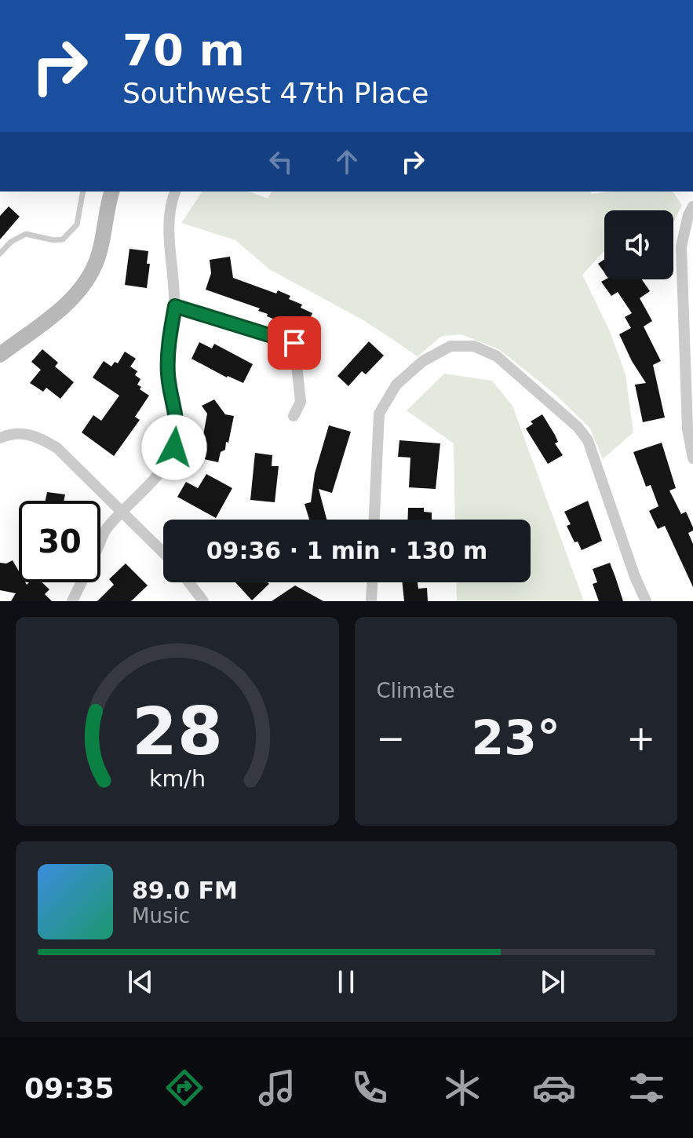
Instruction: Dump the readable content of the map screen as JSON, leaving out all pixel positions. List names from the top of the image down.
{
  "page": {
    "turn": ["70 m", "Southwest 47th Place"],
    "limit": "30",
    "trip": "09:36 · 1 min · 130 m",
    "tile": "Climate",
    "heat": ["−", "23°", "+"],
    "song": ["89.0 FM", "Music"],
    "tabs": "09:35",
    "gauge": ["28", "km/h"]
  }
}
